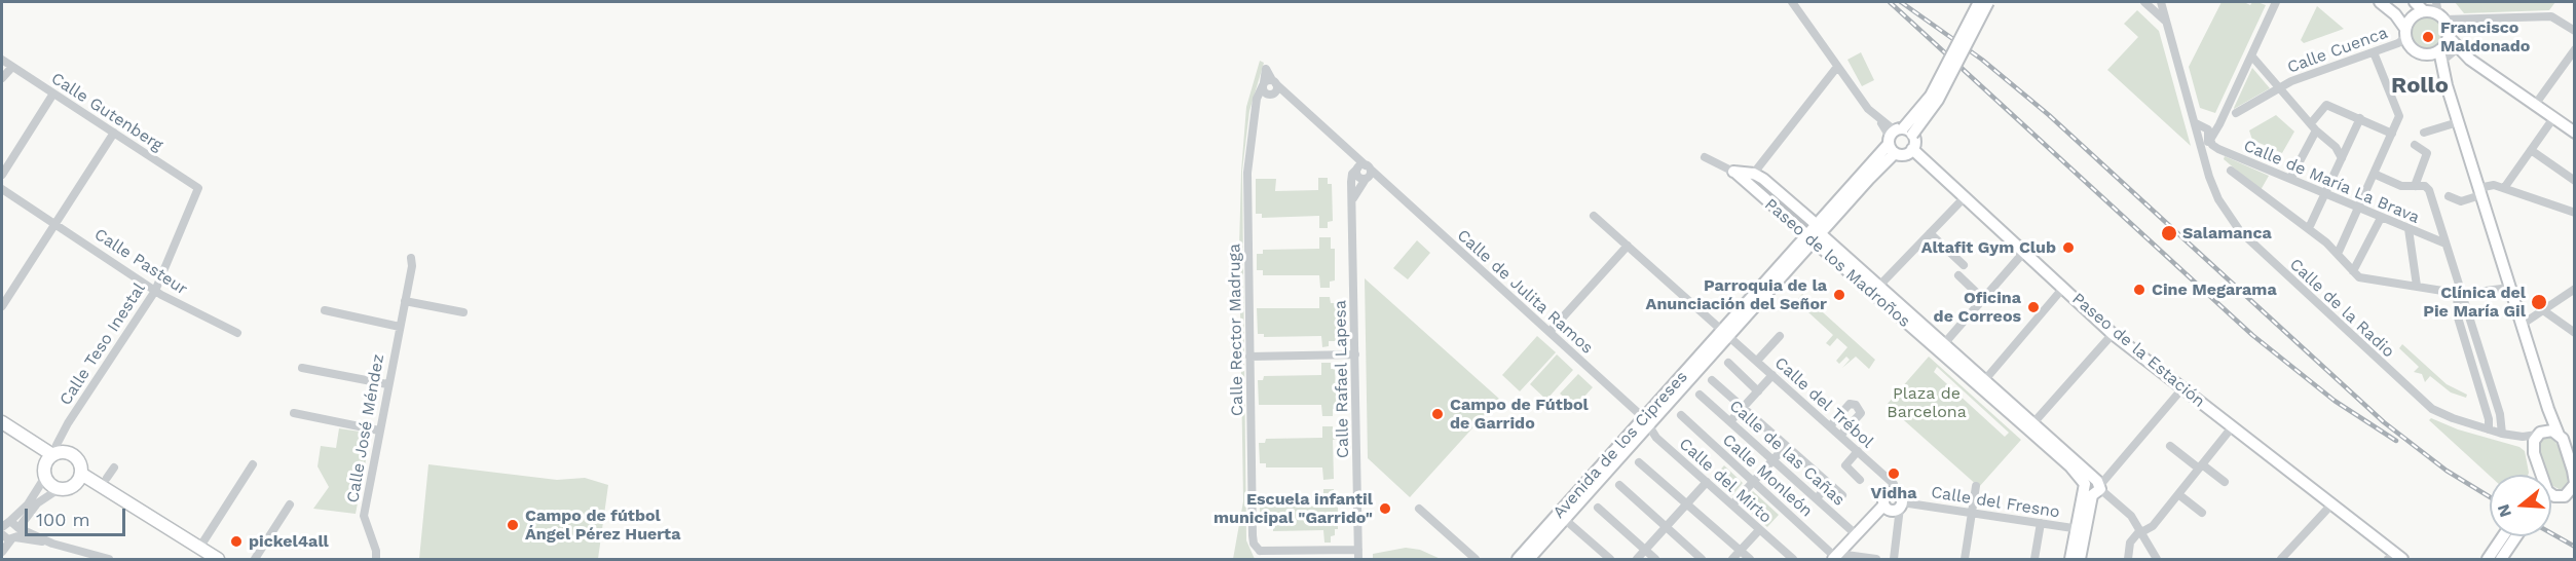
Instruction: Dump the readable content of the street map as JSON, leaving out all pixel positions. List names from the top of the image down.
{
  "streets": {
    "main road": ["Paseo de los Madroños", "Paseo de la Estación", "Avenida de los Cipreses"],
    "street": [
      "Calle Cuenca",
      "Calle Gutenberg",
      "Calle de María La Brava",
      "Calle Pasteur",
      "Calle de Julita Ramos",
      "Calle de la Radio",
      "Calle Rector Madruga",
      "Calle Teso Inestal",
      "Calle Rafael Lapesa",
      "Calle del Trébol",
      "Calle José Méndez",
      "Calle de las Cañas",
      "Calle Monleón",
      "Calle del Mirto",
      "Calle del Fresno"
    ]
  },
  "crossings": [
    ["Calle Gutenberg", "Calle Teso Inestal"],
    ["Calle Pasteur", "Calle Teso Inestal"],
    ["Paseo de los Madroños", "Avenida de los Cipreses"],
    ["Calle de Julita Ramos", "Calle Rector Madruga"],
    ["Calle de Julita Ramos", "Calle Rafael Lapesa"],
    ["Calle de Julita Ramos", "Avenida de los Cipreses"],
    ["Calle de Julita Ramos", "Calle del Mirto"],
    ["Calle del Trébol", "Avenida de los Cipreses"],
    ["Calle del Trébol", "Calle del Fresno"],
    ["Avenida de los Cipreses", "Calle del Mirto"]
  ],
  "districts": ["Rollo"],
  "parks": ["Plaza de Barcelona"],
  "places": [
    "Francisco Maldonado",
    "Salamanca",
    "Altafit Gym Club",
    "Cine Megarama",
    "Parroquia de la Anunciación del Señor",
    "Clínica del Pie María Gil",
    "Oficina de Correos",
    "Campo de Fútbol de Garrido",
    "Vidha",
    "Escuela infantil municipal \"Garrido\"",
    "Campo de fútbol Ángel Pérez Huerta",
    "pickel4all"
  ],
  "scale_bar": "100 m",
  "north": "left"
}
